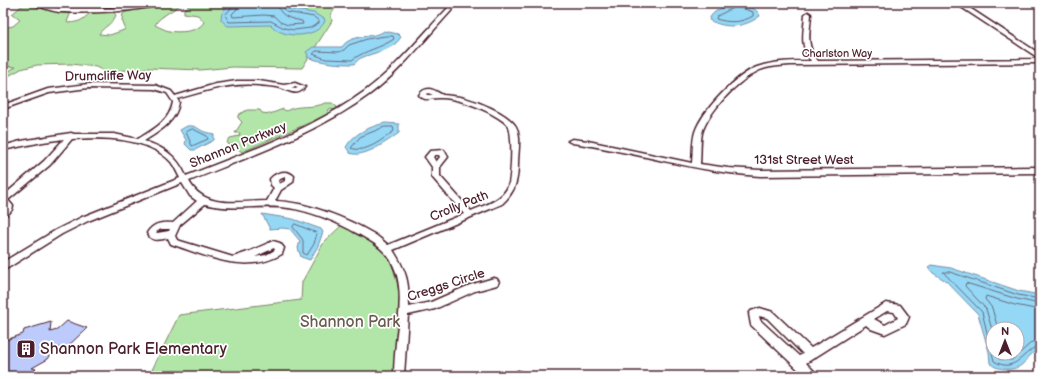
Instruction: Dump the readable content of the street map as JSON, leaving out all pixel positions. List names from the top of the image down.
{
  "streets": {
    "street": [
      "Charlston Way",
      "Drumcliffe Way",
      "Shannon Parkway",
      "131st Street West",
      "Crolly Path",
      "Creggs Circle"
    ]
  },
  "crossings": [
    ["Charlston Way", "131st Street West"]
  ],
  "parks": ["Shannon Park"],
  "places": {
    "building": ["Shannon Park Elementary"]
  },
  "north": "top"
}
